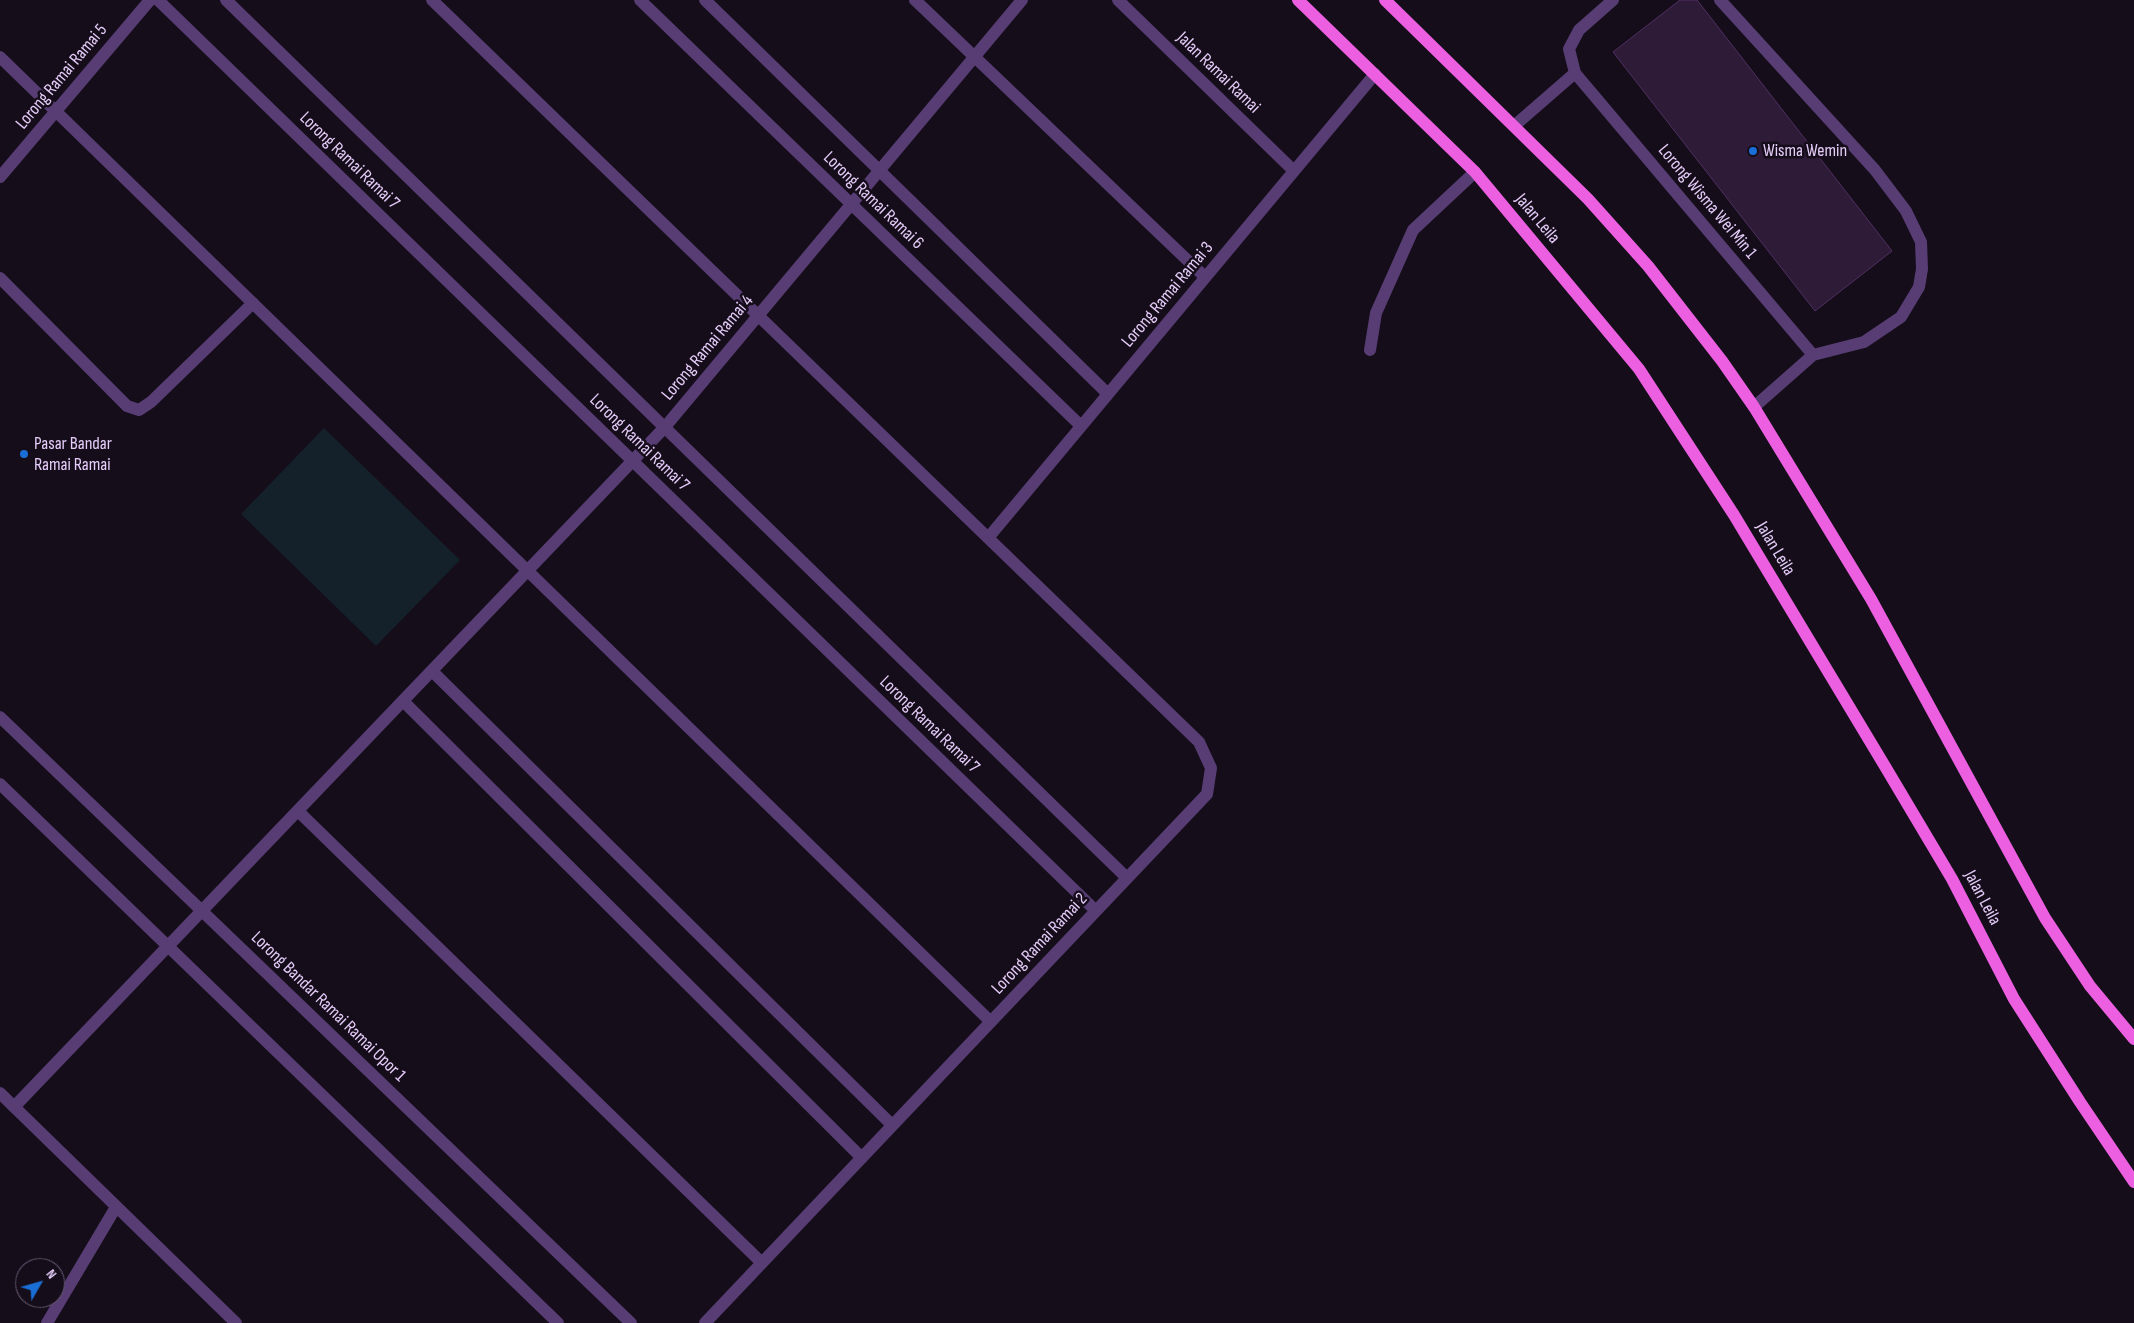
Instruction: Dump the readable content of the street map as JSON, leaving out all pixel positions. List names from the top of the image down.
{
  "streets": {
    "main road": ["Jalan Leila"],
    "street": [
      "Jalan Ramai Ramai",
      "Lorong Ramai Ramai 5",
      "Lorong Ramai Ramai 7",
      "Lorong Ramai Ramai 6",
      "Lorong Wisma Wei Min 1",
      "Lorong Ramai Ramai 3",
      "Lorong Ramai Ramai 4",
      "Lorong Ramai Ramai 2",
      "Lorong Bandar Ramai Ramai Opor 1"
    ]
  },
  "crossings": [
    ["Jalan Ramai Ramai", "Lorong Ramai Ramai 3"],
    ["Lorong Ramai Ramai 7", "Lorong Ramai Ramai 4"],
    ["Lorong Ramai Ramai 7", "Lorong Ramai Ramai 2"],
    ["Lorong Ramai Ramai 6", "Lorong Ramai Ramai 3"],
    ["Lorong Ramai Ramai 6", "Lorong Ramai Ramai 4"],
    ["Jalan Leila", "Lorong Ramai Ramai 3"],
    ["Lorong Ramai Ramai 3", "Lorong Ramai Ramai 2"],
    ["Lorong Ramai Ramai 4", "Lorong Bandar Ramai Ramai Opor 1"]
  ],
  "places": ["Wisma Wemin", "Pasar Bandar Ramai Ramai"],
  "north": "top right"
}
